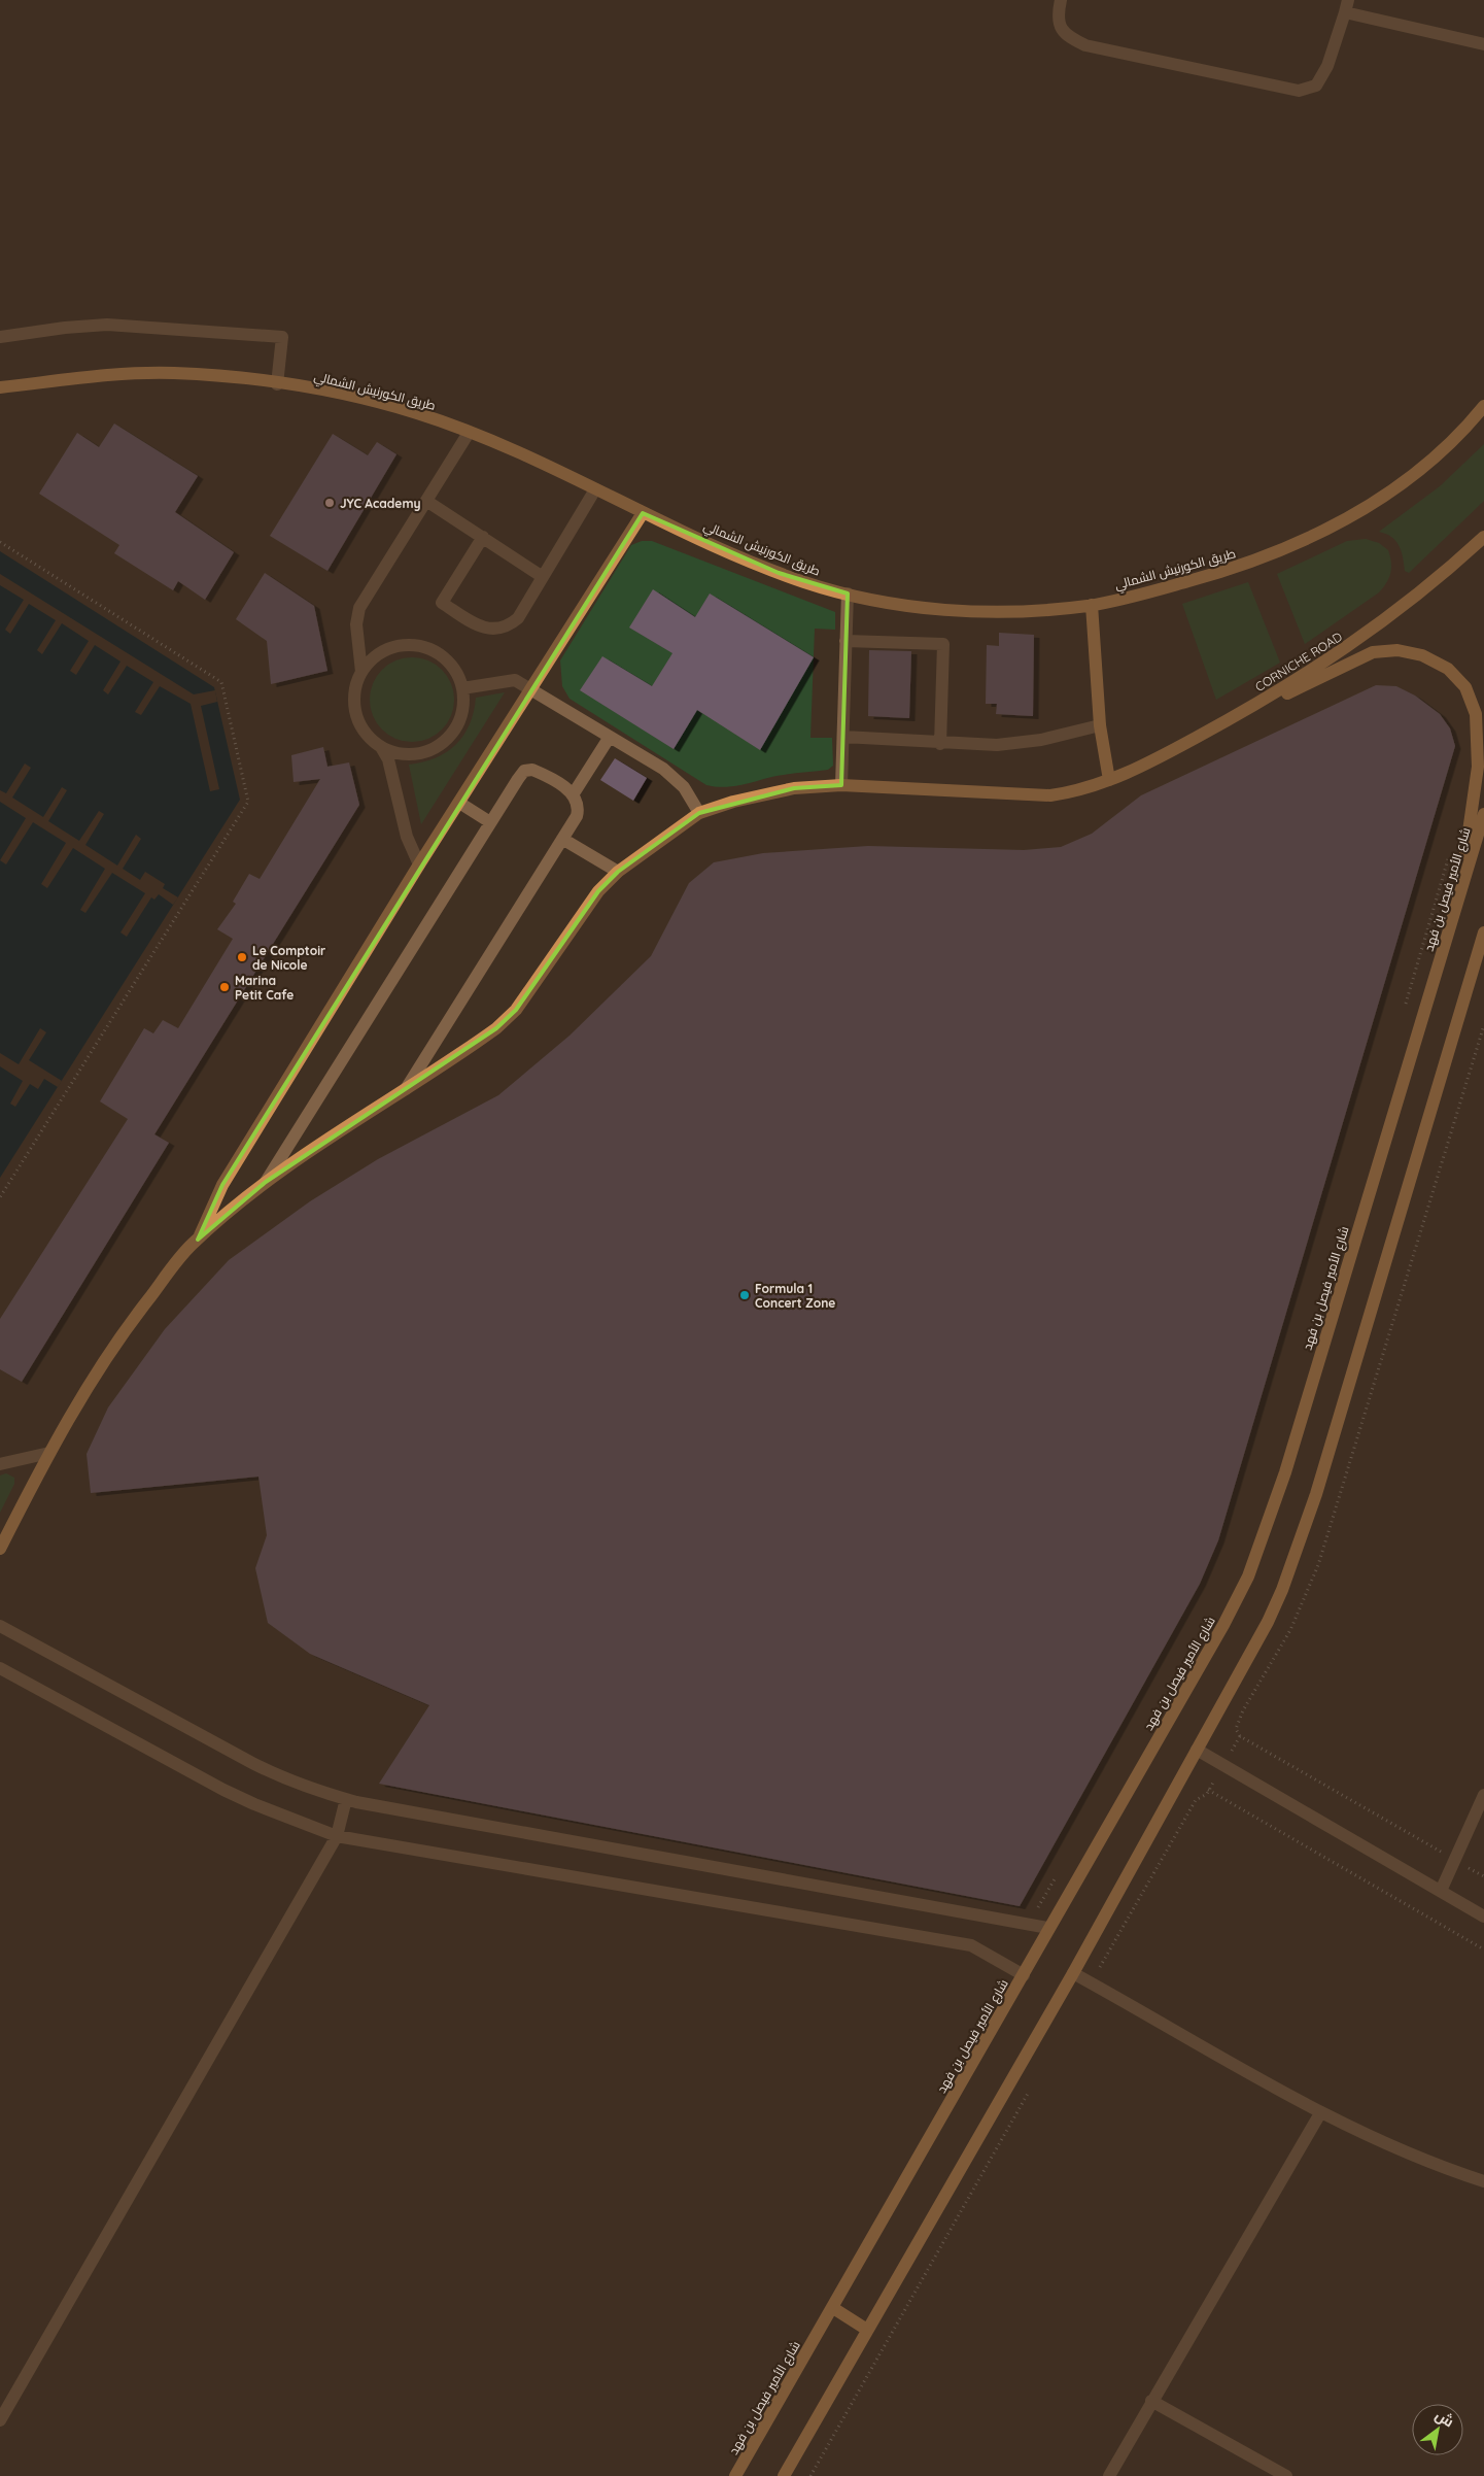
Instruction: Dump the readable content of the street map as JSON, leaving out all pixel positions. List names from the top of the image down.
{
  "streets": {
    "main road": ["طريق الكورنيش الشمالي", "CORNICHE ROAD", "شارع الأمير فيصل بن فهد"]
  },
  "places": [
    "JYC Academy",
    "Le Comptoir de Nicole",
    "Marina Petit Cafe",
    "Formula 1 Concert Zone"
  ],
  "north": "top right"
}
